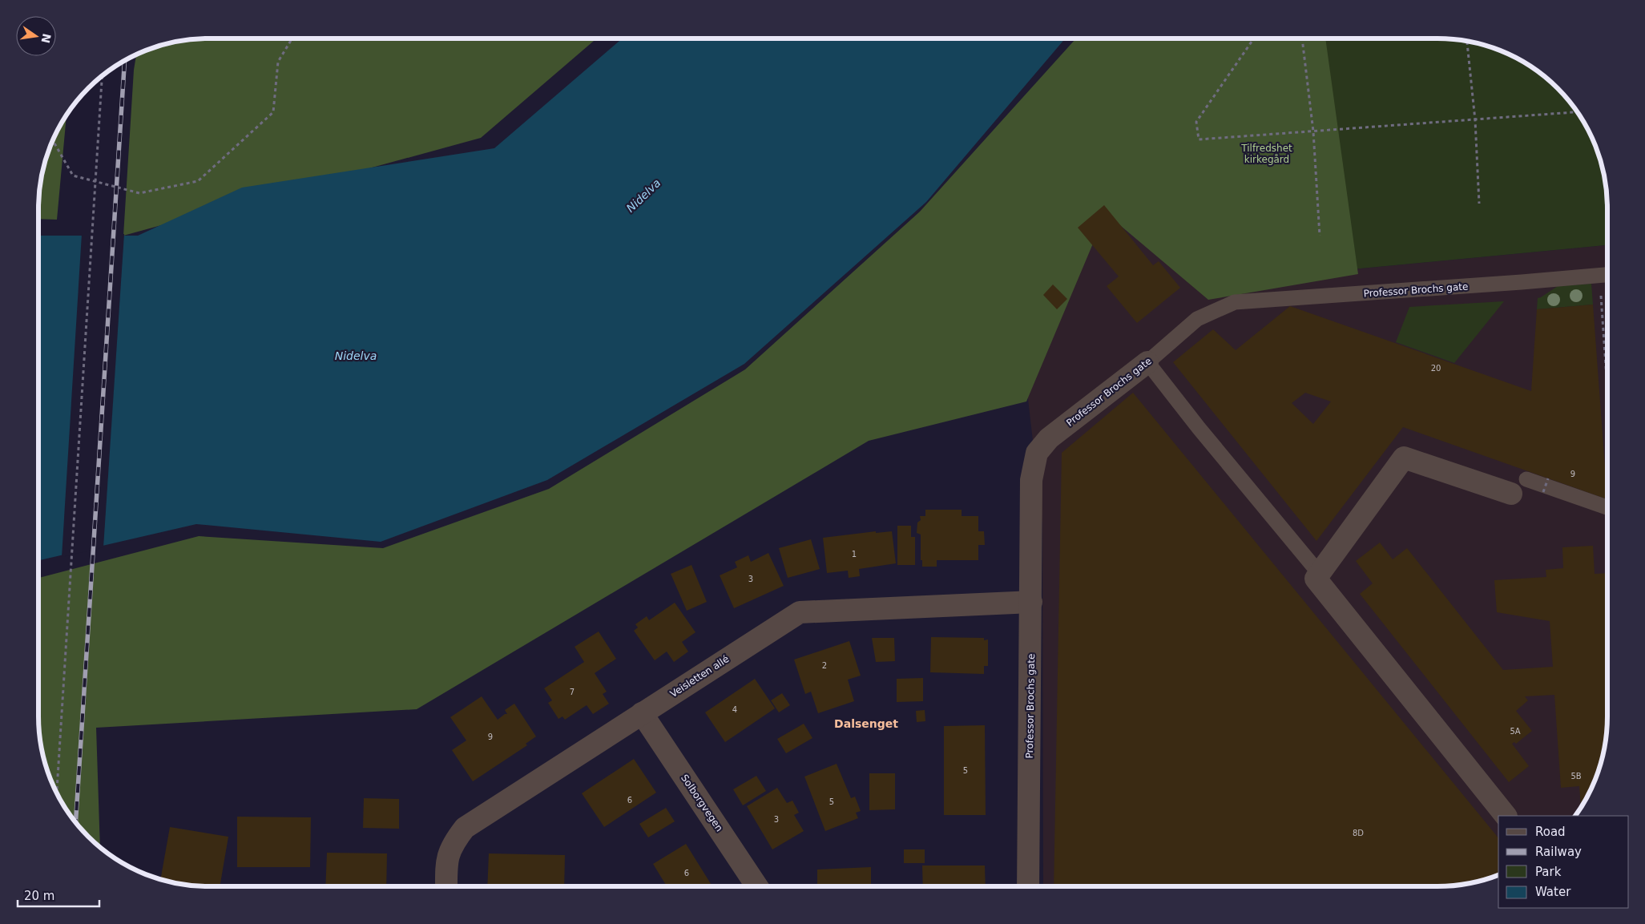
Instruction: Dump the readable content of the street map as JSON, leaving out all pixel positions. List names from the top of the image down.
{
  "streets": {
    "street": ["Professor Brochs gate", "Veisletten allé", "Solborgvegen"]
  },
  "crossings": [
    ["Professor Brochs gate", "Veisletten allé"],
    ["Veisletten allé", "Solborgvegen"]
  ],
  "districts": ["Dalsenget"],
  "water": ["Nidelva"],
  "parks": ["Tilfredshet kirkegård"],
  "house_numbers": [
    "20",
    "9",
    "1",
    "3",
    "2",
    "7",
    "4",
    "5A",
    "9",
    "5",
    "5B",
    "6",
    "5",
    "3",
    "8D",
    "6"
  ],
  "legend": [
    "Road",
    "Railway",
    "Park",
    "Water"
  ],
  "scale_bar": "20 m",
  "north": "right"
}
